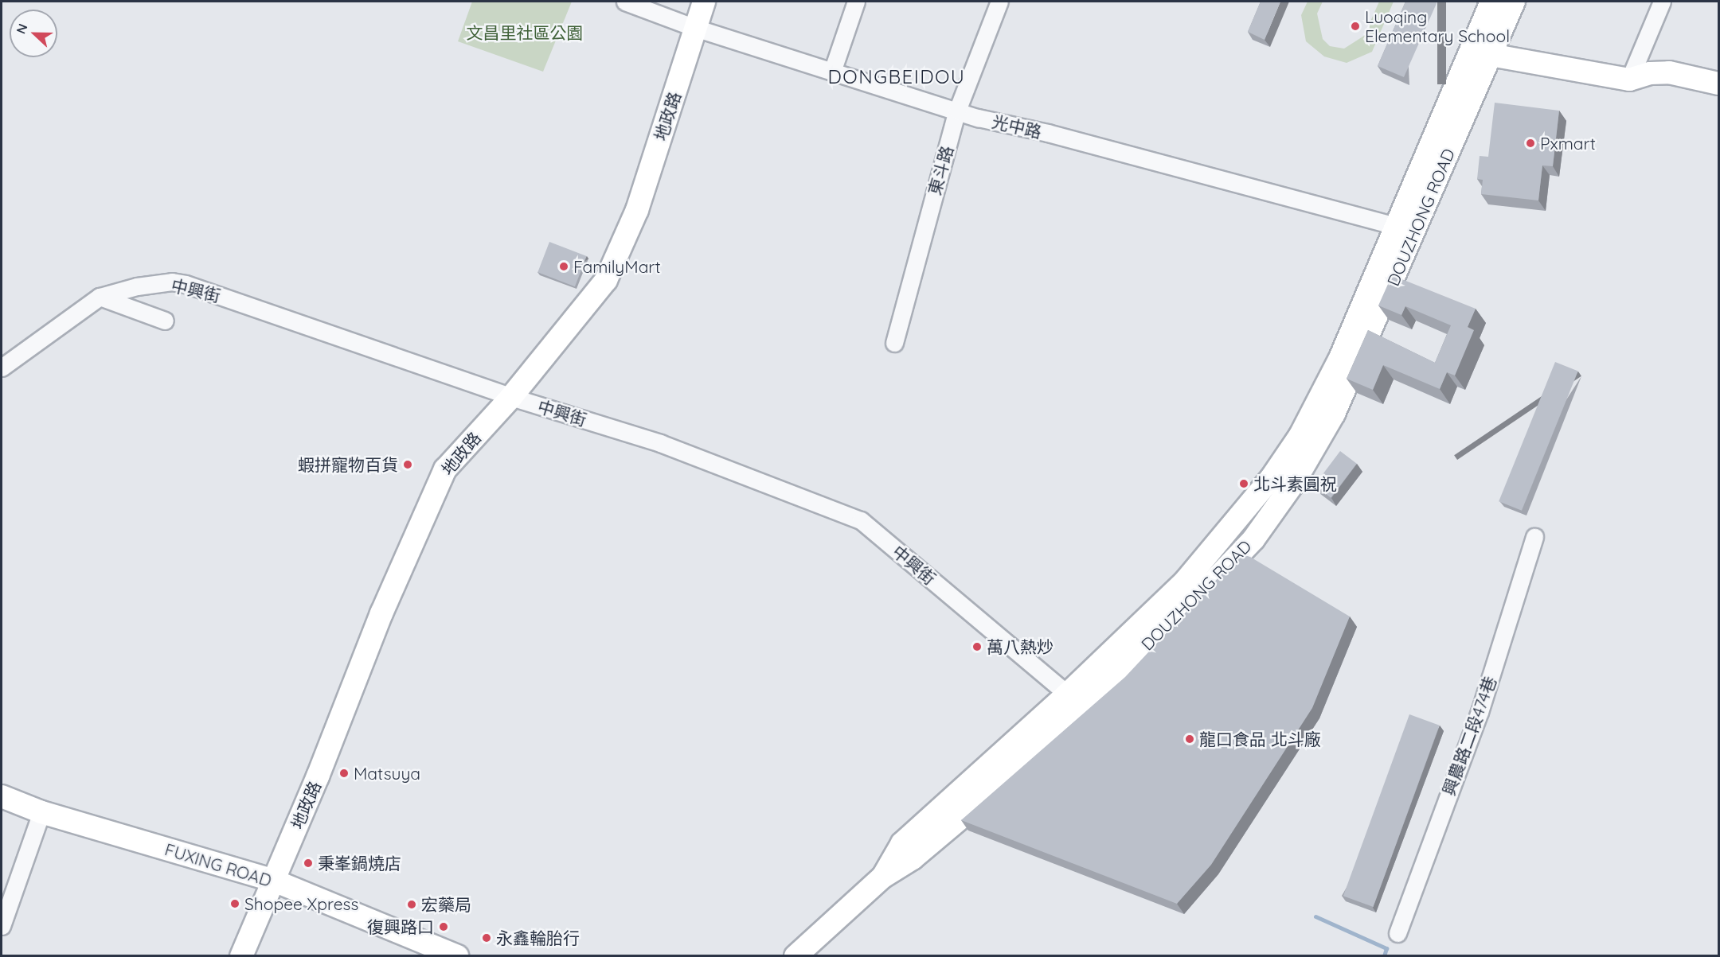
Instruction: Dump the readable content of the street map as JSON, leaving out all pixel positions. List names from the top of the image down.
{
  "streets": {
    "street": [
      "地政路",
      "光中路",
      "東斗路",
      "DOUZHONG ROAD",
      "中興街",
      "興農路二段474巷",
      "FUXING ROAD"
    ]
  },
  "crossings": [
    ["地政路", "光中路"],
    ["地政路", "中興街"],
    ["地政路", "FUXING ROAD"],
    ["光中路", "東斗路"],
    ["光中路", "DOUZHONG ROAD"],
    ["DOUZHONG ROAD", "中興街"]
  ],
  "districts": ["DONGBEIDOU"],
  "parks": ["文昌里社區公園"],
  "places": [
    "Luoqing Elementary School",
    "Pxmart",
    "FamilyMart",
    "蝦拼寵物百貨",
    "北斗素圓祝",
    "萬八熱炒",
    "龍口食品 北斗廠",
    "Matsuya",
    "秉峯鍋燒店",
    "Shopee Xpress",
    "宏藥局",
    "復興路口",
    "永鑫輪胎行"
  ],
  "north": "left"
}
